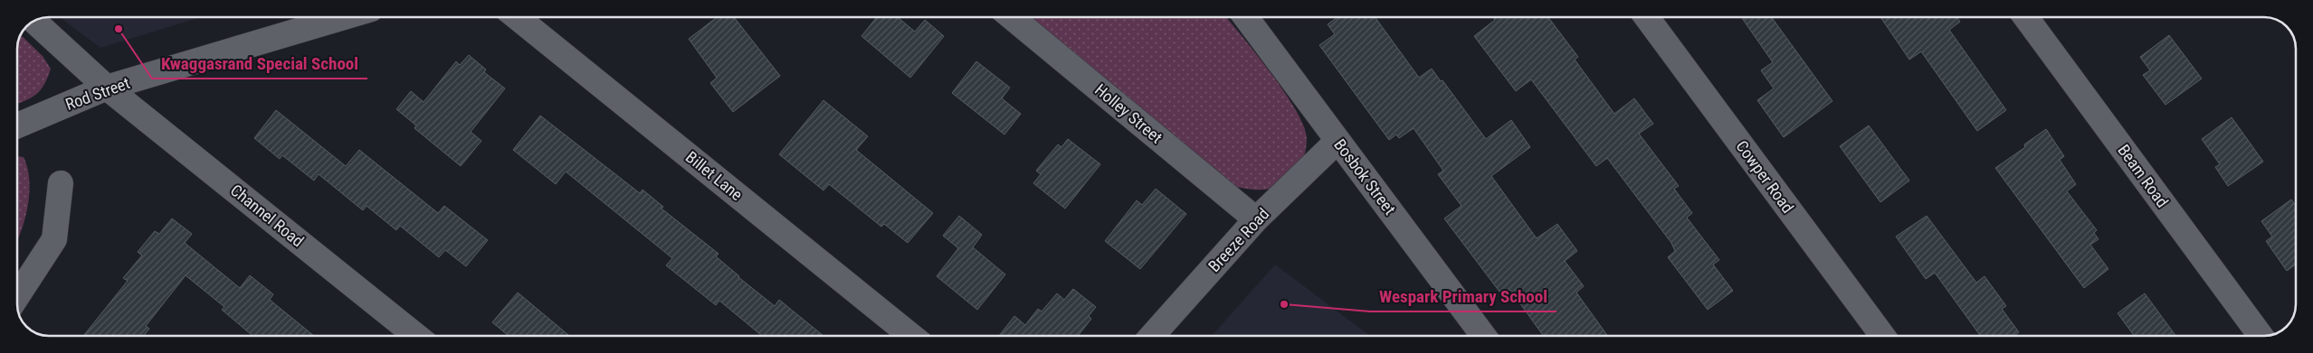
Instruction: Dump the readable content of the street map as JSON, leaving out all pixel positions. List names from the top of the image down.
{
  "streets": {
    "street": [
      "Rod Street",
      "Holley Street",
      "Billet Lane",
      "Beam Road",
      "Bosbok Street",
      "Cowper Road",
      "Channel Road",
      "Breeze Road"
    ]
  },
  "crossings": [
    ["Rod Street", "Channel Road"],
    ["Holley Street", "Breeze Road"],
    ["Bosbok Street", "Breeze Road"]
  ],
  "places": ["Kwaggasrand Special School", "Wespark Primary School"]
}
